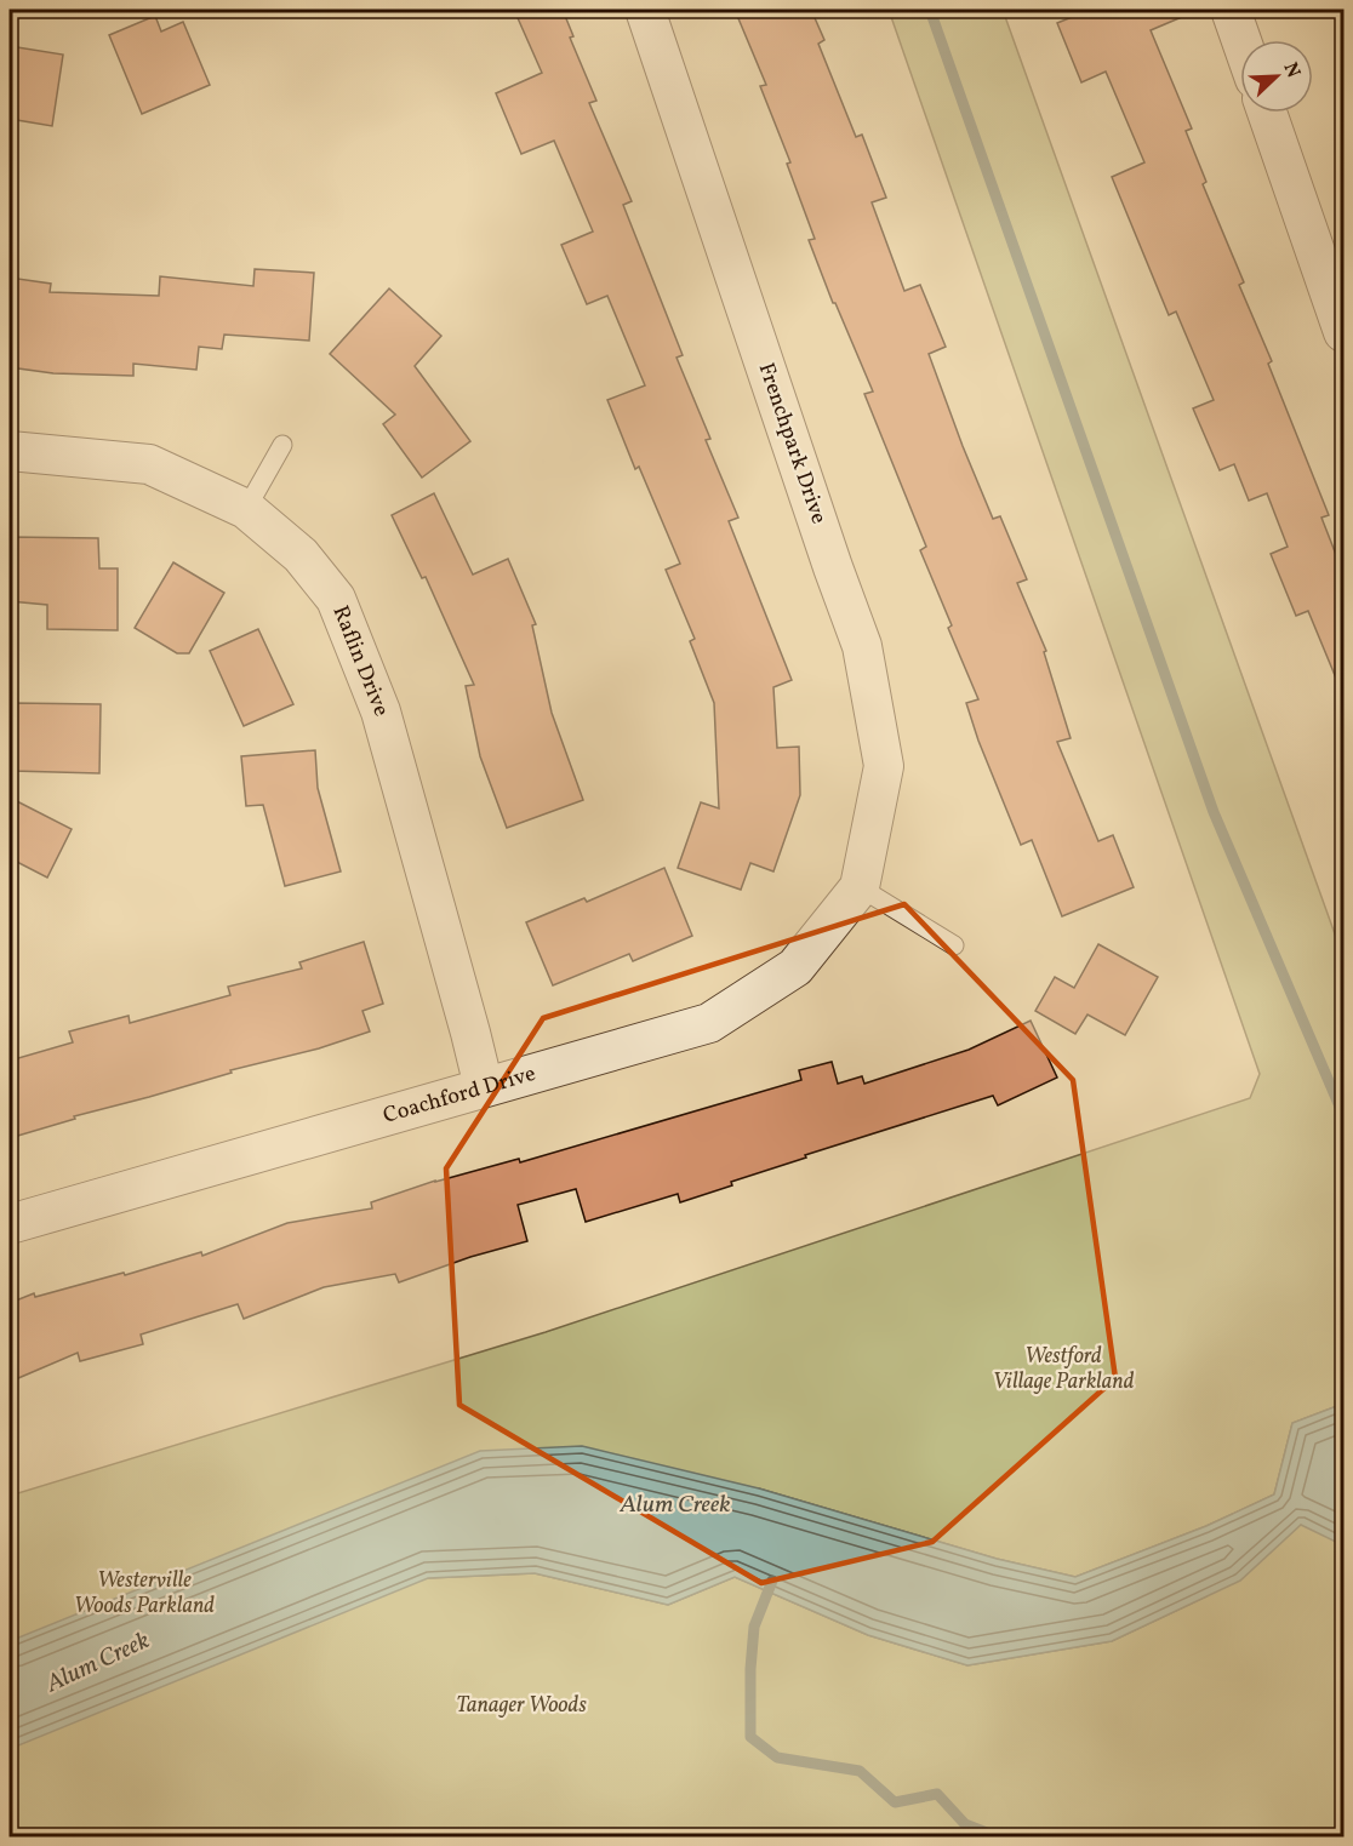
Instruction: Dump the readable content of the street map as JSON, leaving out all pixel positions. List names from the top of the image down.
{
  "streets": {
    "street": ["Frenchpark Drive", "Raflin Drive", "Coachford Drive"]
  },
  "crossings": [
    ["Frenchpark Drive", "Coachford Drive"],
    ["Raflin Drive", "Coachford Drive"]
  ],
  "water": ["Alum Creek"],
  "parks": ["Westford Village Parkland", "Westerville Woods Parkland", "Tanager Woods"],
  "north": "top right"
}
